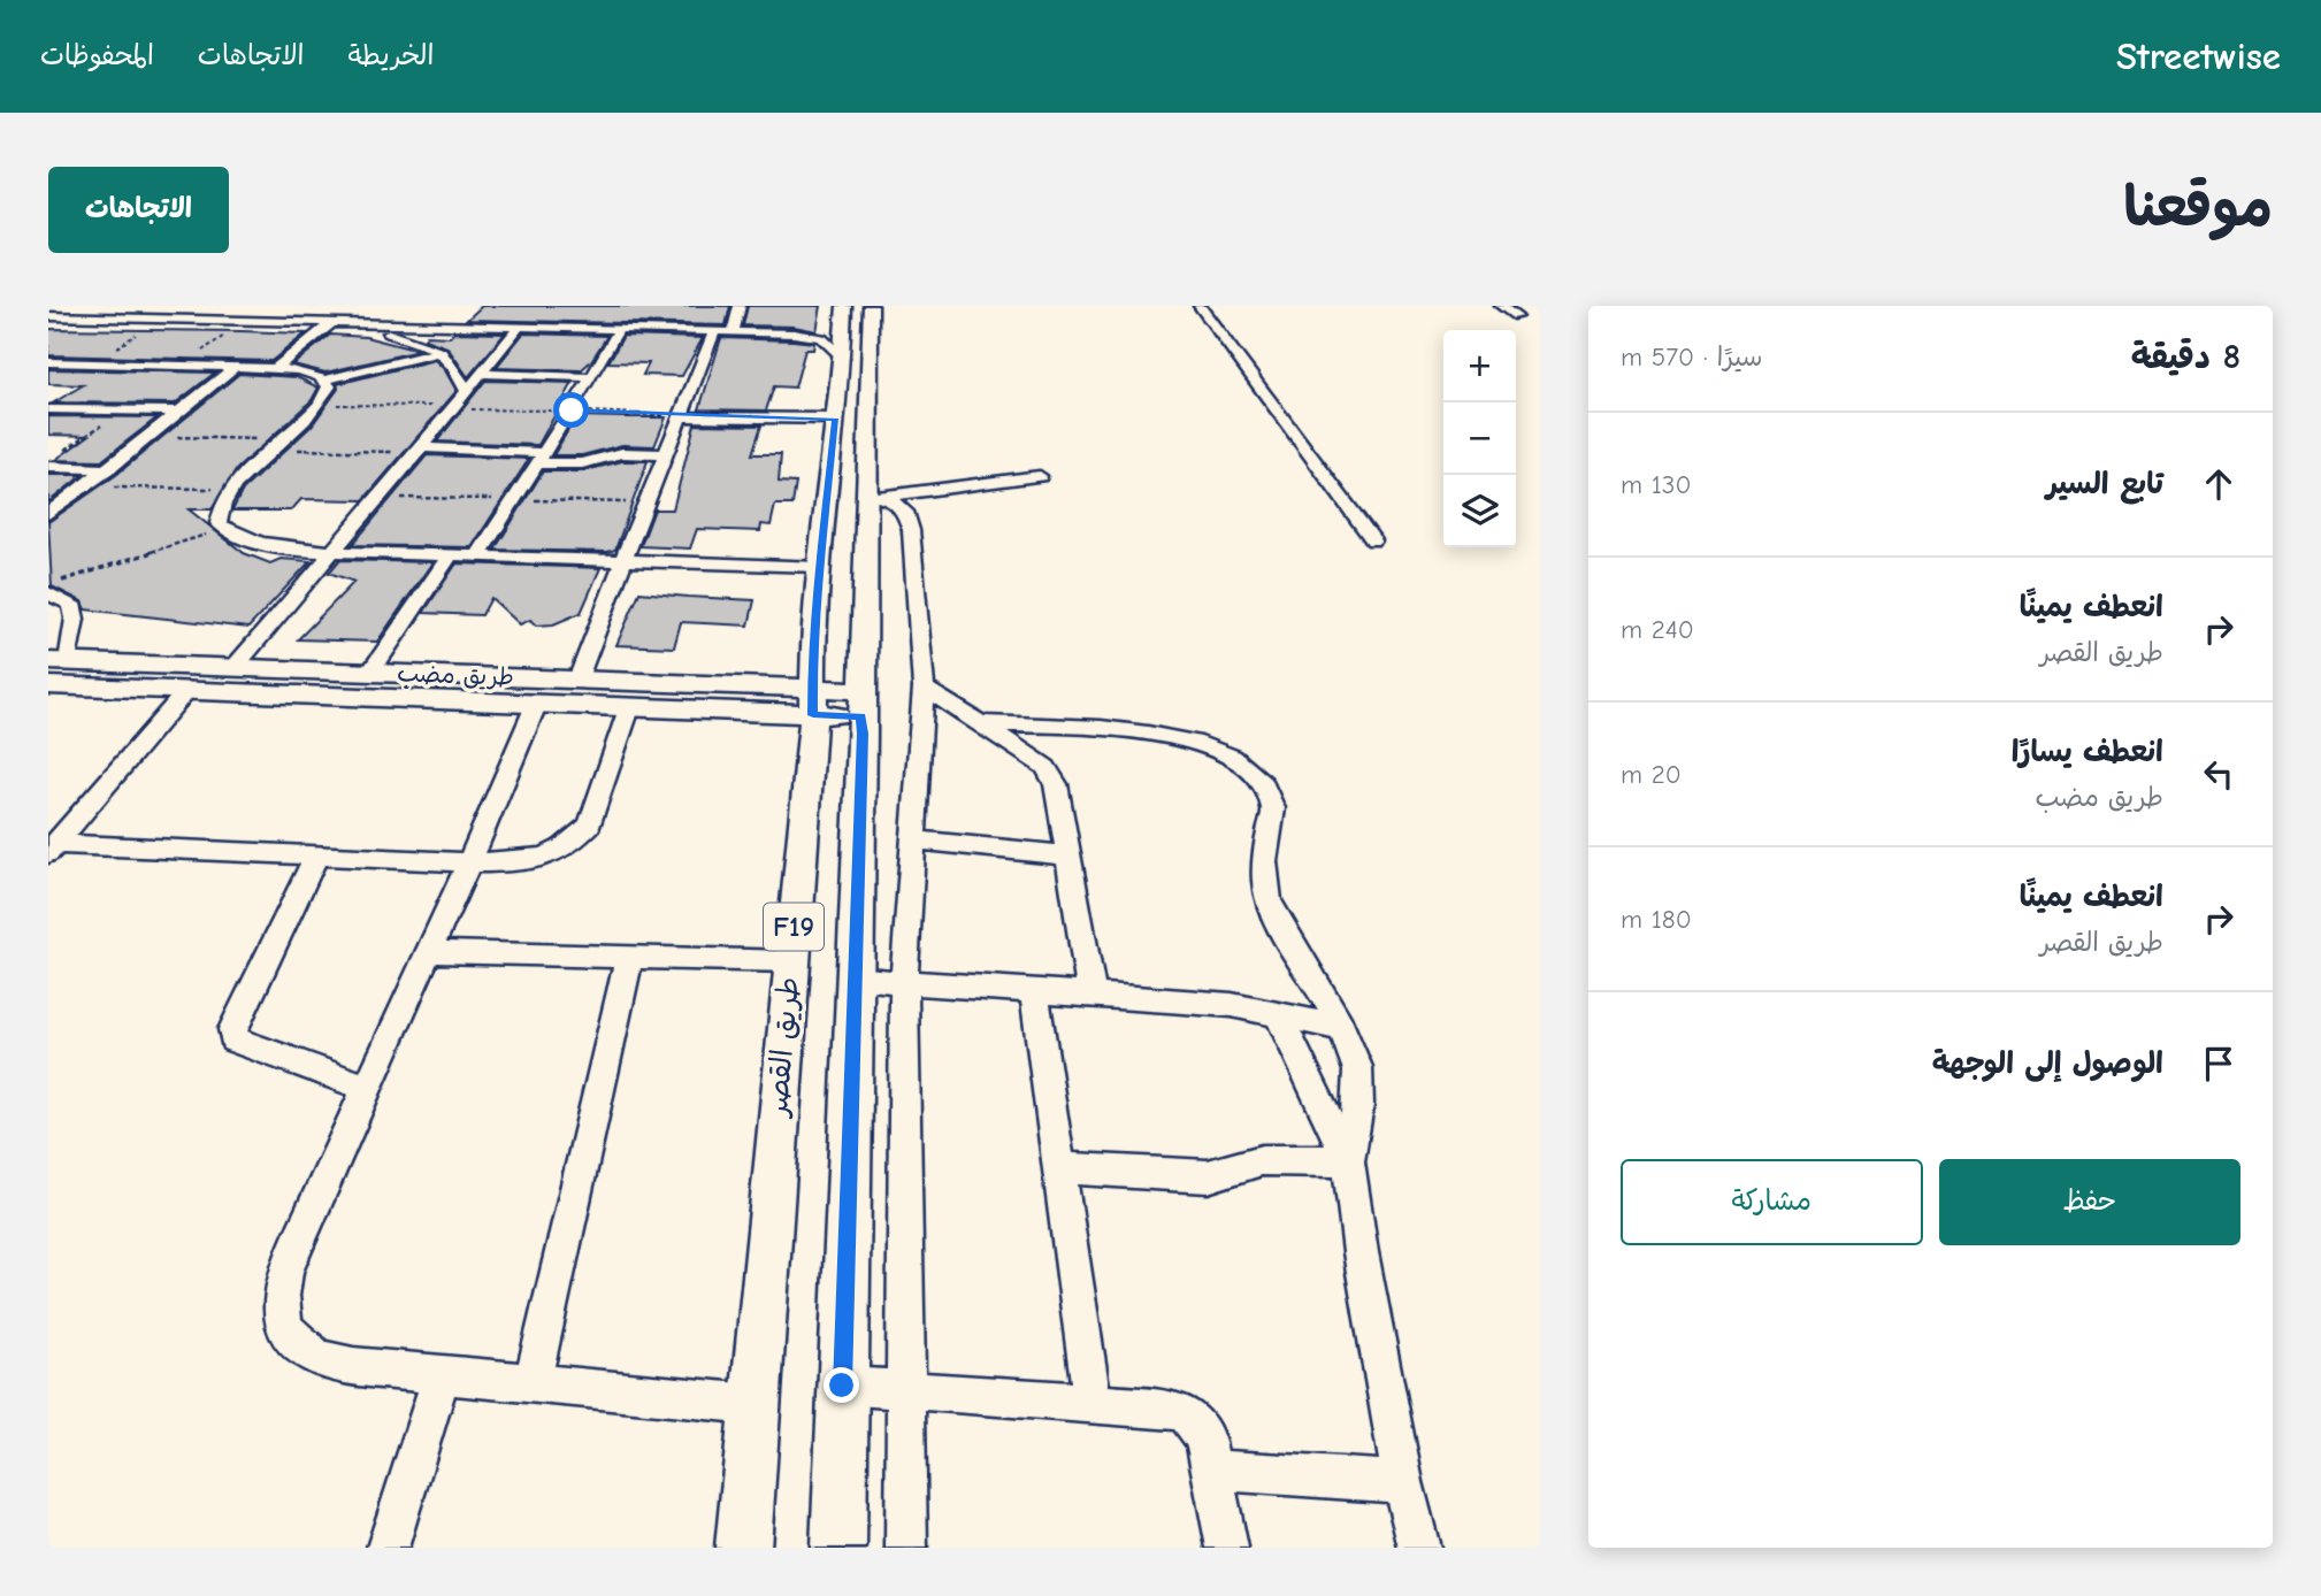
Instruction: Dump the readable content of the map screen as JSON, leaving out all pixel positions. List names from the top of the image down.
{
  "streets": {
    "main road": ["طريق مضب", "F19", "طريق القصر"]
  },
  "crossings": [
    ["طريق مضب", "F19"],
    ["طريق مضب", "طريق القصر"],
    ["F19", "طريق القصر"]
  ],
  "page": {
    "header": "Streetwise",
    "nav": ["الخريطة", "الاتجاهات", "المحفوظات"],
    "title": "موقعنا",
    "buttons": [
      "الاتجاهات",
      ["حفظ", "مشاركة"]
    ],
    "heading": ["8 دقيقة", "سيرًا · 570 m"],
    "map_buttons": ["+", "−"],
    "list": [
      ["تابع السير", "130 m"],
      ["انعطف يمينًا", "طريق القصر", "240 m"],
      ["انعطف يسارًا", "طريق مضب", "20 m"],
      ["انعطف يمينًا", "طريق القصر", "180 m"],
      "الوصول إلى الوجهة"
    ]
  }
}
